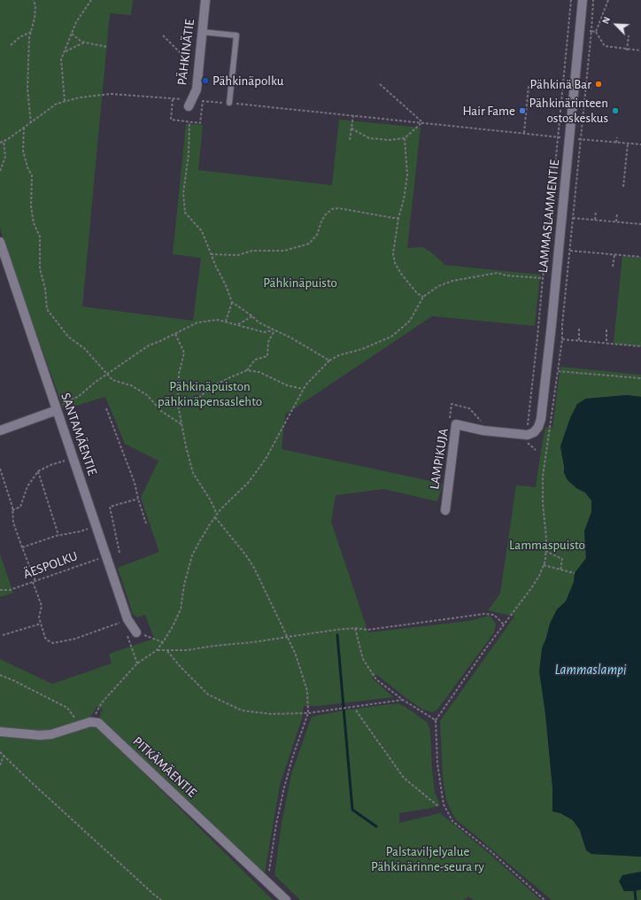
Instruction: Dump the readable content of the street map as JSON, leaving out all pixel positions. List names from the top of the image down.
{
  "streets": {
    "street": [
      "PÄHKINÄTIE",
      "LAMMASLAMMENTIE",
      "SANTAMÄENTIE",
      "LAMPIKUJA",
      "PITKÄMÄENTIE"
    ],
    "path": ["ÄESPOLKU"]
  },
  "crossings": [
    ["LAMMASLAMMENTIE", "LAMPIKUJA"],
    ["SANTAMÄENTIE", "ÄESPOLKU"]
  ],
  "water": ["Lammaslampi"],
  "parks": [
    "Pähkinäpuisto",
    "Pähkinäpuiston pähkinäpensaslehto",
    "Lammaspuisto",
    "Palstaviljelyalue Pähkinärinne-seura ry"
  ],
  "places": [
    "Pähkinäpolku",
    "Pähkinä Bar",
    "Hair Fame",
    "Pähkinärinteen ostoskeskus"
  ],
  "north": "top left"
}
